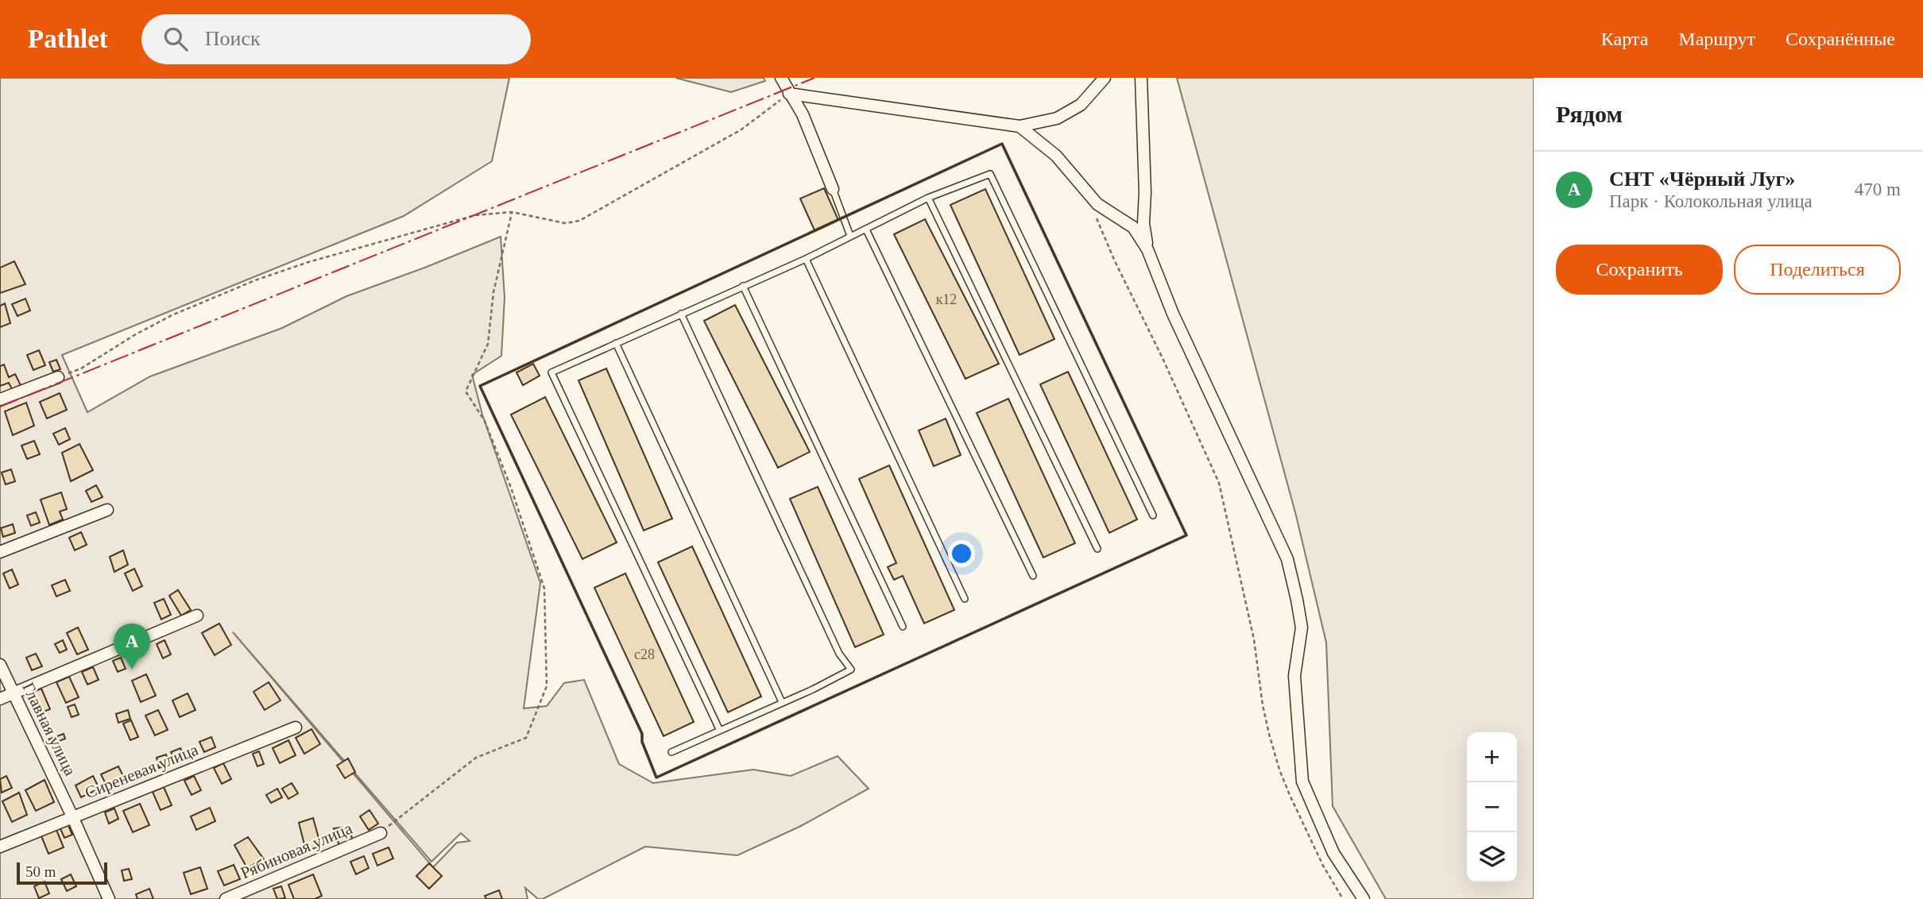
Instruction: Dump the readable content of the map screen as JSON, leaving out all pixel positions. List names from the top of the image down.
{
  "streets": {
    "street": ["Главная улица", "Сиреневая улица", "Рябиновая улица"]
  },
  "crossings": [
    ["Главная улица", "Сиреневая улица"]
  ],
  "house_numbers": ["к12", "с28"],
  "scale_bar": "50 m",
  "page": {
    "header": "Pathlet",
    "search": "Поиск",
    "nav": ["Карта", "Маршрут", "Сохранённые"],
    "heading": "Рядом",
    "list": [
      {
        "mark": "A",
        "name": "СНТ «Чёрный Луг»",
        "note": "Парк · Колокольная улица",
        "value": "470 m"
      }
    ],
    "buttons": ["Сохранить", "Поделиться"],
    "pins": "A",
    "map_buttons": ["+", "−"],
    "scale": "50 m"
  }
}
